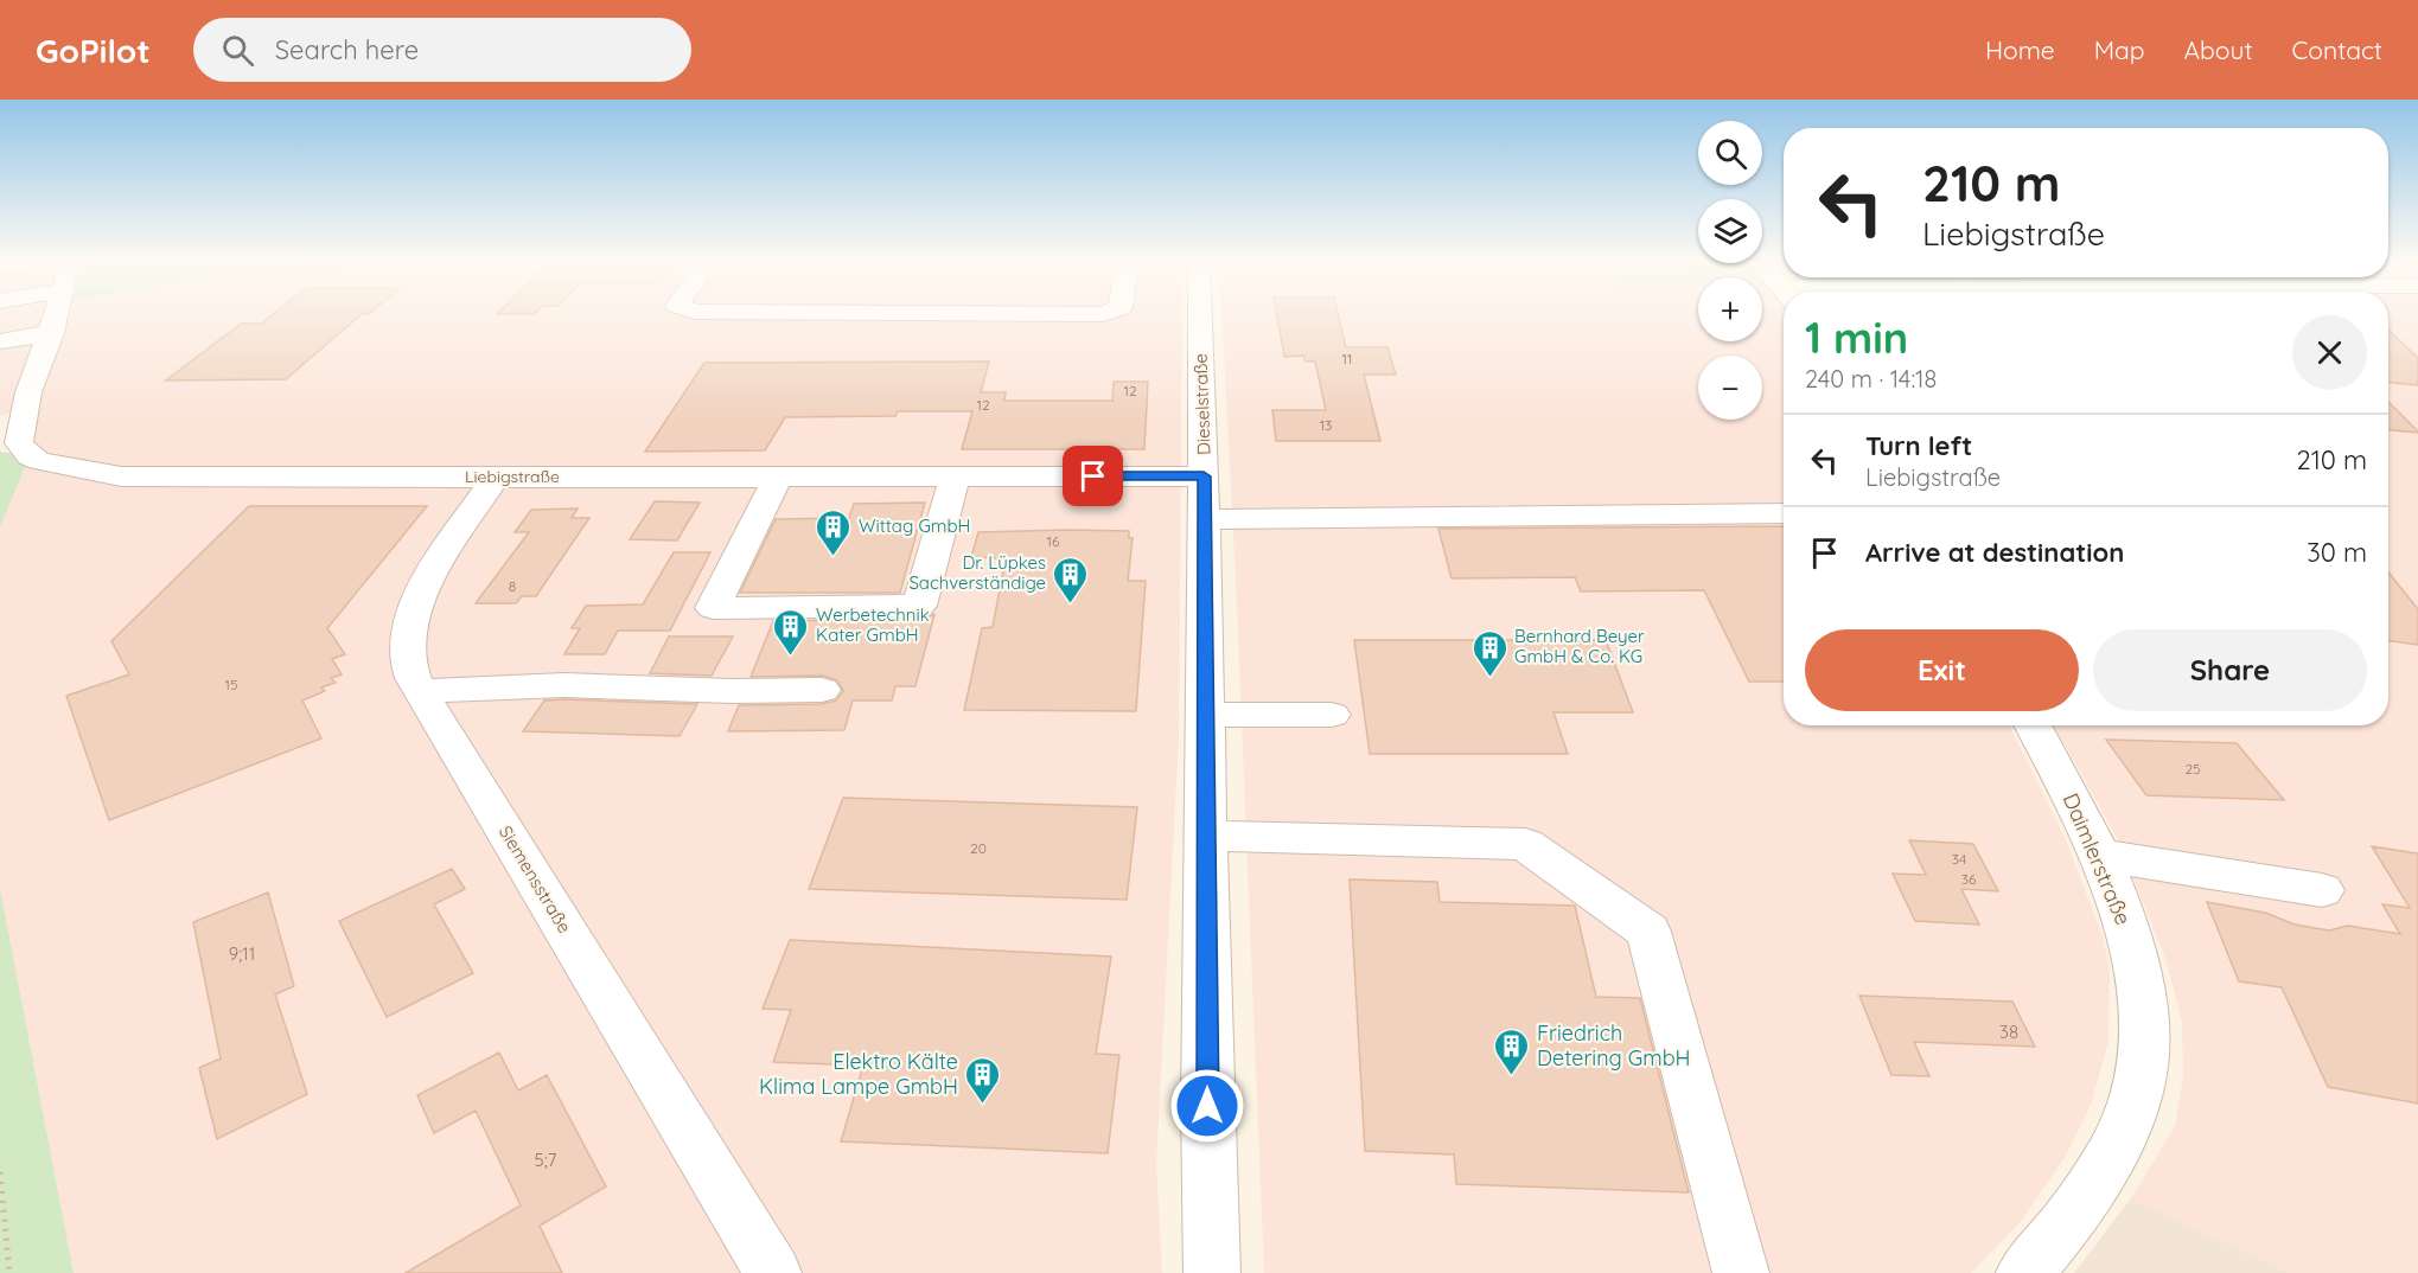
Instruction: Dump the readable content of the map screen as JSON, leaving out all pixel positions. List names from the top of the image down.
{
  "streets": {
    "street": [
      "Dieselstraße",
      "Liebigstraße",
      "Daimlerstraße",
      "Siemensstraße"
    ]
  },
  "crossings": [
    ["Dieselstraße", "Liebigstraße"],
    ["Liebigstraße", "Siemensstraße"]
  ],
  "places": {
    "building": [
      "Wittag GmbH",
      "Dr. Lüpkes Sachverständige",
      "Werbetechnik Kater GmbH",
      "Bernhard Beyer GmbH & Co. KG",
      "Friedrich Detering GmbH",
      "Elektro Kälte Klima Lampe GmbH"
    ]
  },
  "house_numbers": [
    "11",
    "12",
    "12",
    "13",
    "16",
    "8",
    "15",
    "25",
    "20",
    "34",
    "36",
    "9;11",
    "38",
    "5;7"
  ],
  "page": {
    "header": "GoPilot",
    "search": "Search here",
    "nav": [
      "Home",
      "Map",
      "About",
      "Contact"
    ],
    "map_buttons": ["+", "−"],
    "turn": ["210 m", "Liebigstraße"],
    "heading": ["1 min", "240 m · 14:18"],
    "list": [
      {
        "name": "Turn left",
        "note": "Liebigstraße",
        "value": "210 m"
      },
      {
        "name": "Arrive at destination",
        "value": "30 m"
      }
    ],
    "buttons": ["Exit", "Share"]
  }
}
